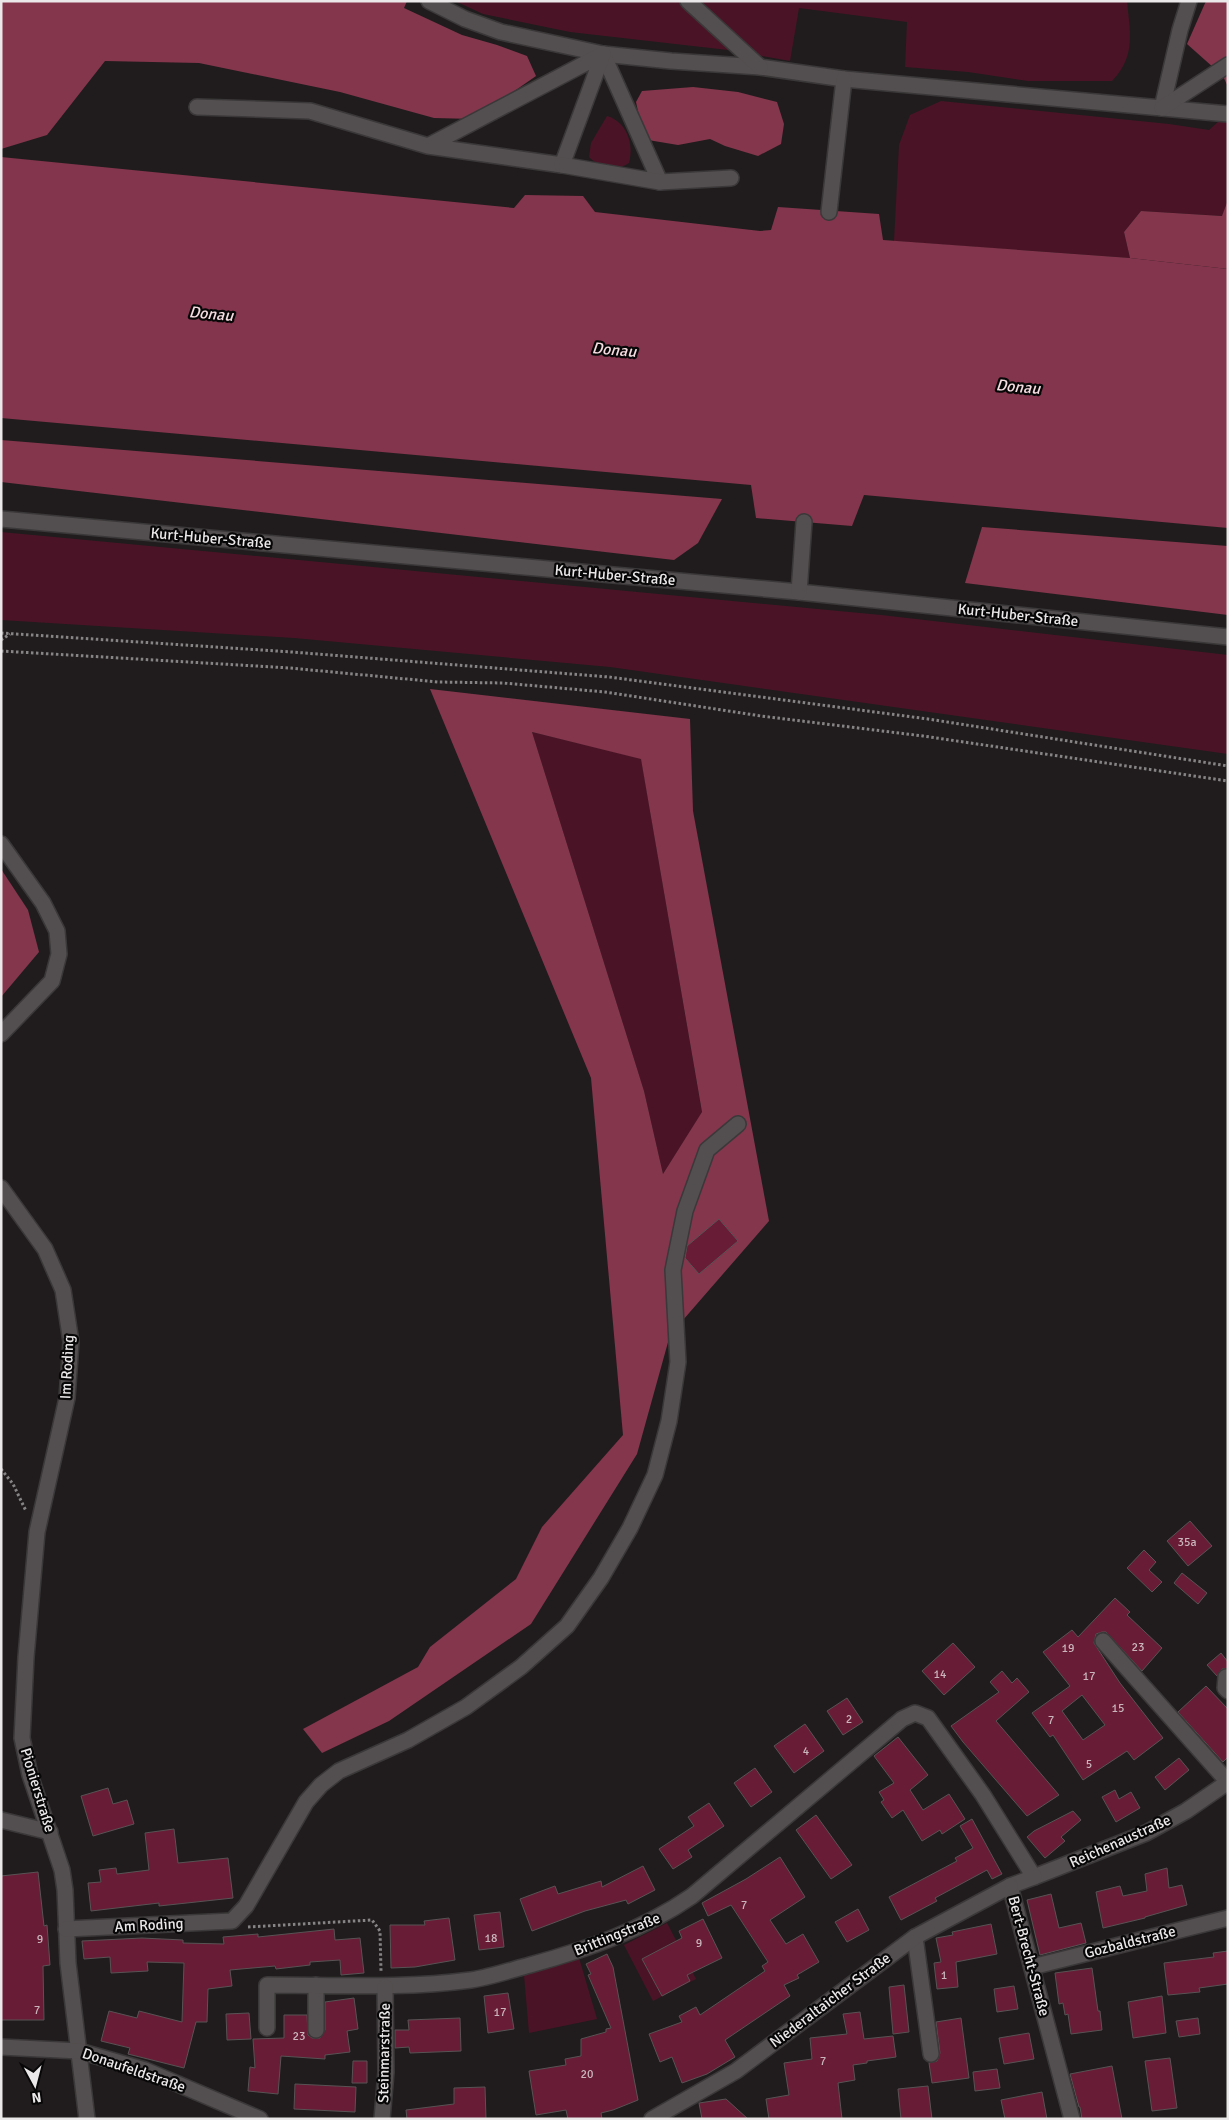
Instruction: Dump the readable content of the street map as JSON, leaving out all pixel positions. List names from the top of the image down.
{
  "streets": {
    "street": [
      "Kurt-Huber-Straße",
      "Im Roding",
      "Pionierstraße",
      "Reichenaustraße",
      "Am Roding",
      "Brittingstraße",
      "Gozbaldstraße",
      "Bert-Brecht-Straße",
      "Niederaltaicher Straße",
      "Steinmarstraße",
      "Donaufeldstraße"
    ]
  },
  "crossings": [
    ["Im Roding", "Pionierstraße"],
    ["Pionierstraße", "Am Roding"],
    ["Pionierstraße", "Donaufeldstraße"],
    ["Reichenaustraße", "Bert-Brecht-Straße"],
    ["Brittingstraße", "Bert-Brecht-Straße"],
    ["Brittingstraße", "Steinmarstraße"],
    ["Gozbaldstraße", "Bert-Brecht-Straße"],
    ["Bert-Brecht-Straße", "Niederaltaicher Straße"]
  ],
  "water": ["Donau"],
  "house_numbers": [
    "35a",
    "23",
    "19",
    "14",
    "17",
    "15",
    "2",
    "7",
    "4",
    "5",
    "7",
    "18",
    "9",
    "9",
    "1",
    "7",
    "17",
    "23",
    "7",
    "20"
  ],
  "north": "bottom"
}
